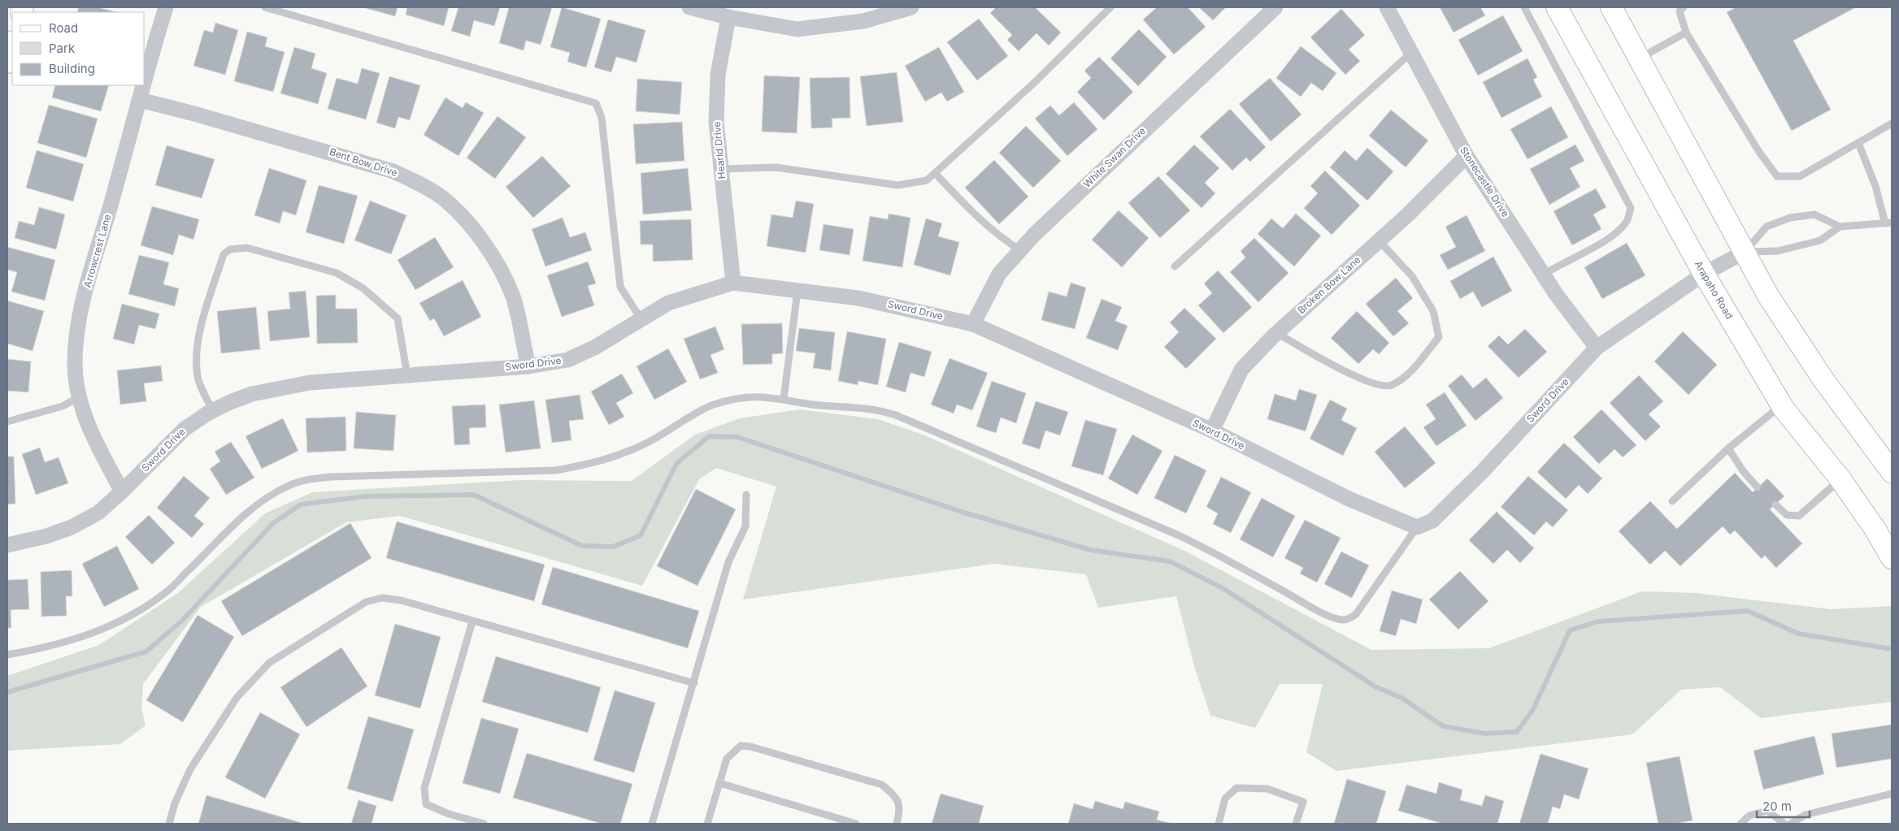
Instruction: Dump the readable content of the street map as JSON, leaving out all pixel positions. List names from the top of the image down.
{
  "streets": {
    "main road": ["Arapaho Road"],
    "street": [
      "Hearld Drive",
      "White Swan Drive",
      "Bent Bow Drive",
      "Stonecastle Drive",
      "Arrowcrest Lane",
      "Broken Bow Lane",
      "Sword Drive"
    ]
  },
  "crossings": [
    ["Hearld Drive", "Sword Drive"],
    ["White Swan Drive", "Sword Drive"],
    ["Bent Bow Drive", "Arrowcrest Lane"],
    ["Bent Bow Drive", "Sword Drive"],
    ["Stonecastle Drive", "Broken Bow Lane"],
    ["Stonecastle Drive", "Sword Drive"],
    ["Arrowcrest Lane", "Sword Drive"],
    ["Broken Bow Lane", "Sword Drive"],
    ["Arapaho Road", "Sword Drive"]
  ],
  "legend": ["Road", "Park", "Building"],
  "scale_bar": "20 m"
}
